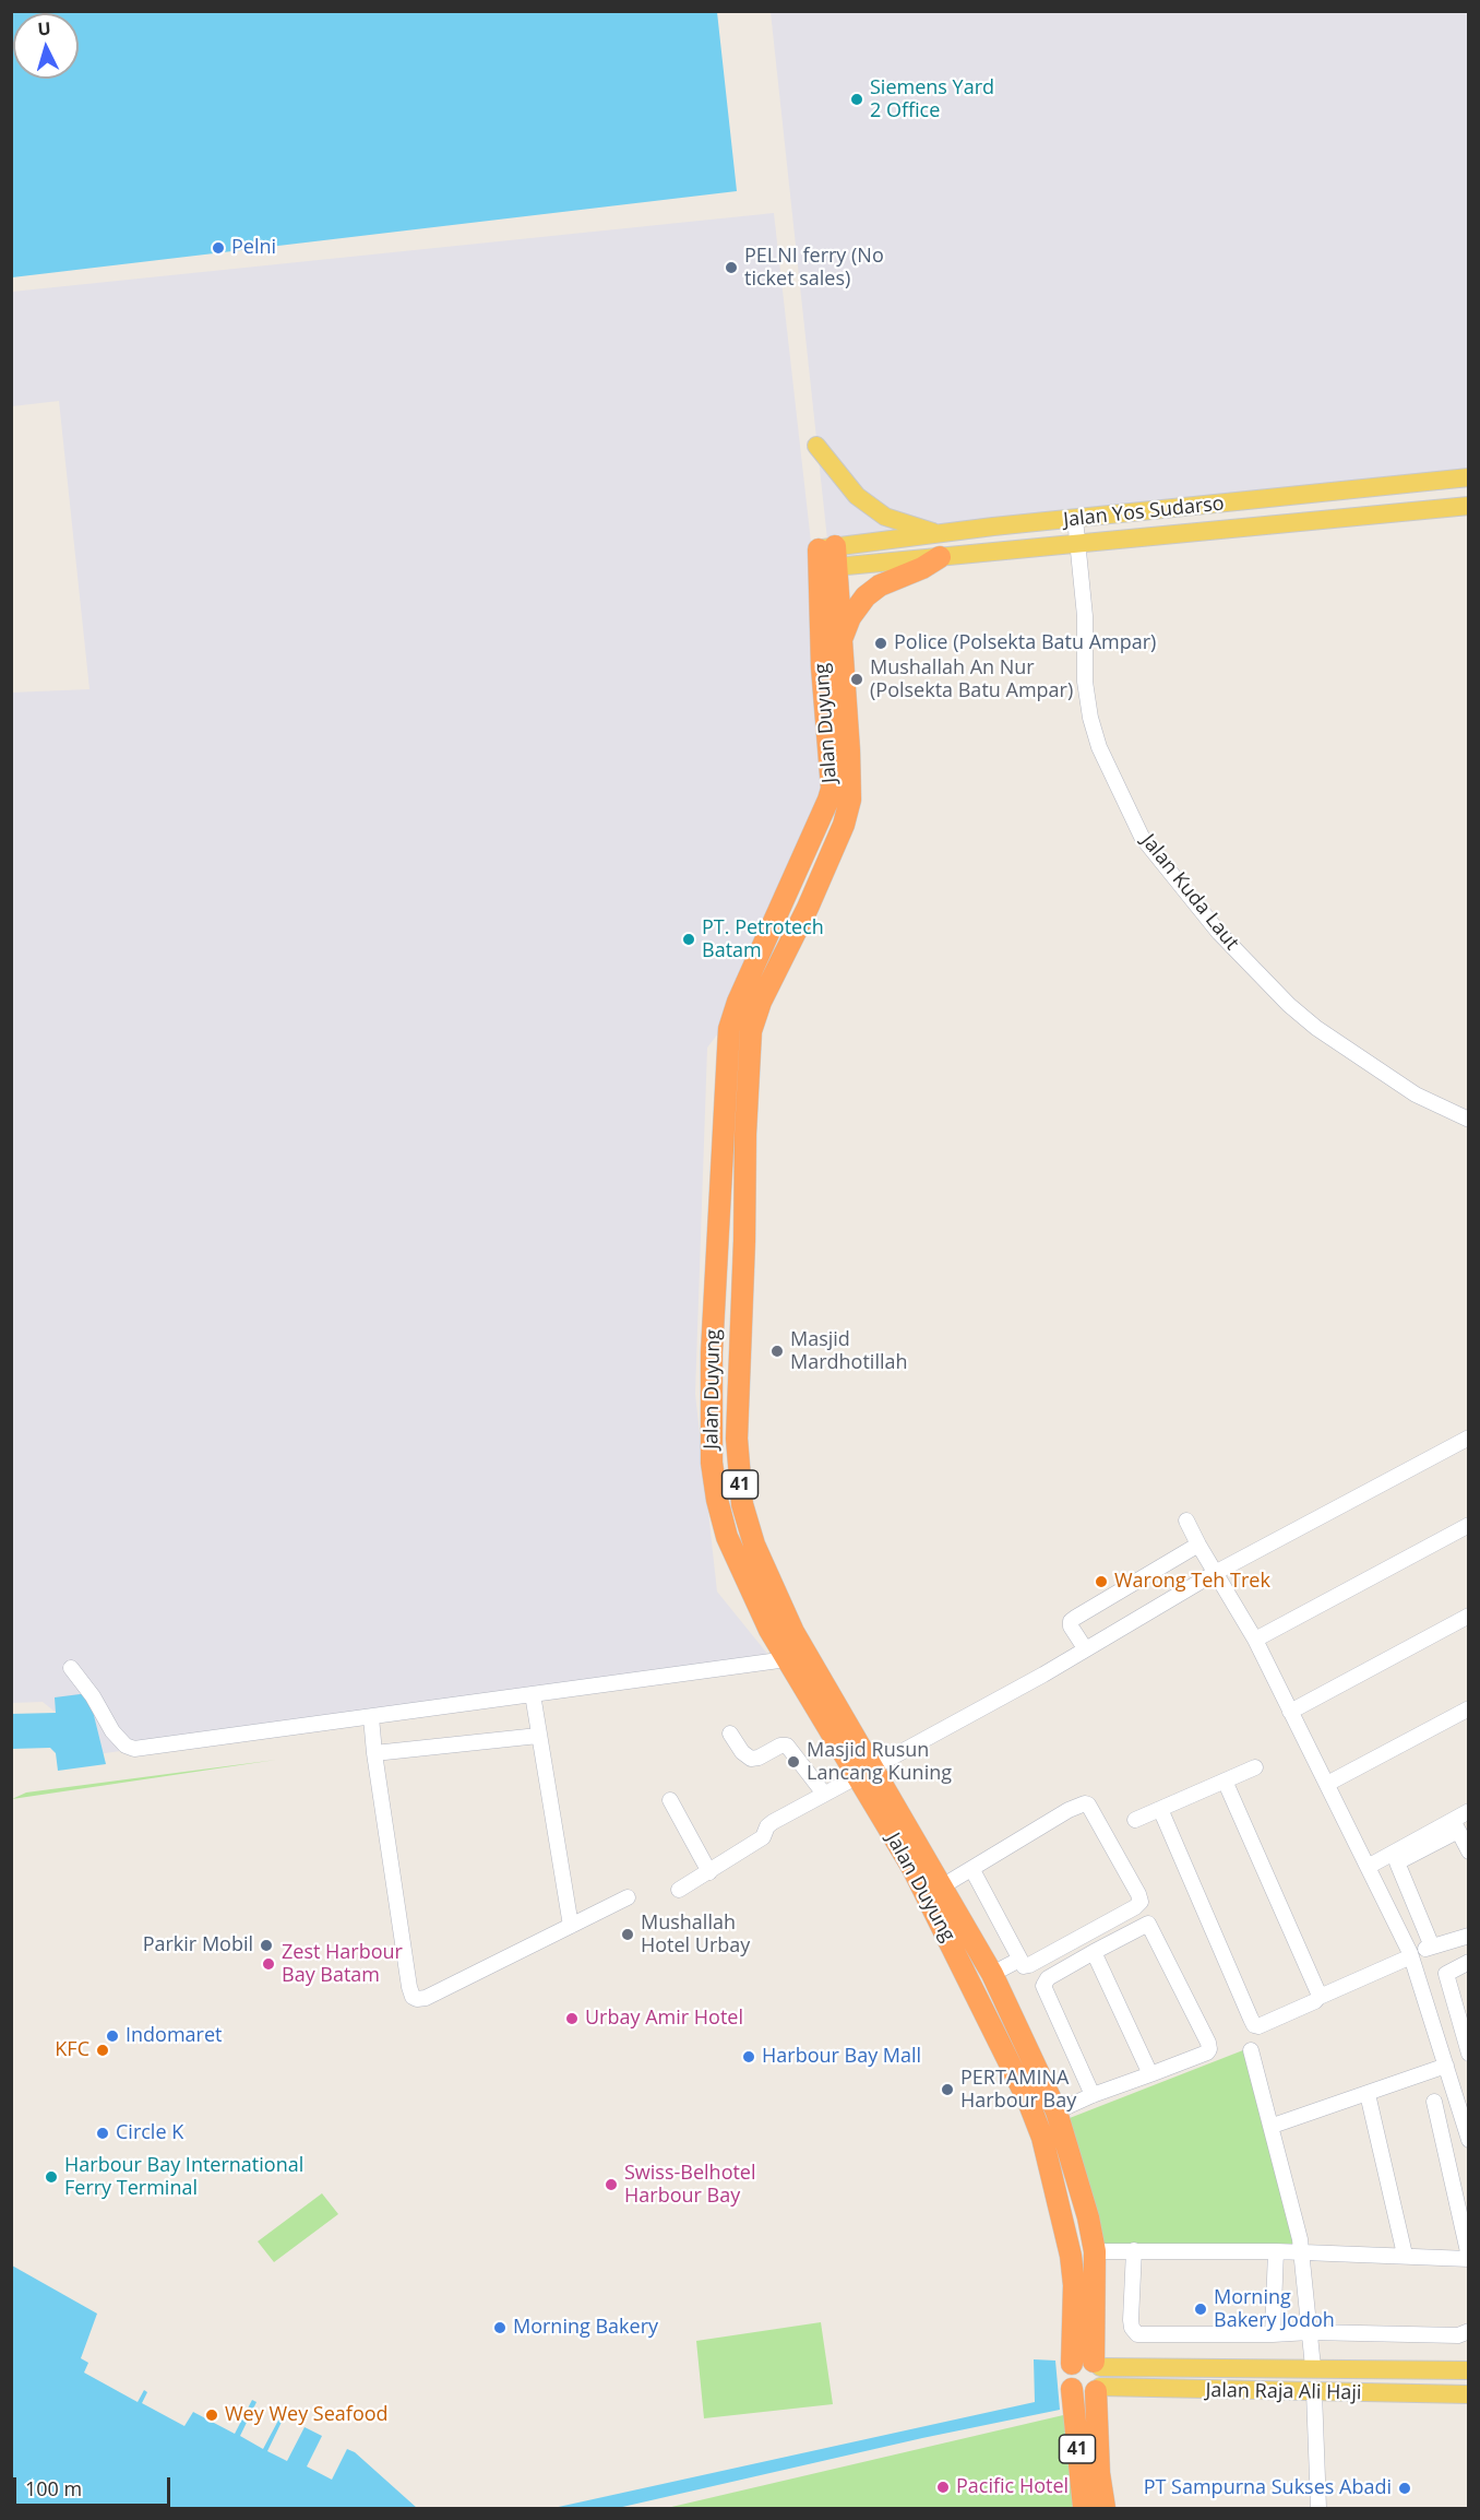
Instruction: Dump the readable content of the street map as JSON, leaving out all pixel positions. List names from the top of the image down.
{
  "streets": {
    "highway": ["Jalan Duyung", "41"],
    "main road": ["Jalan Yos Sudarso", "Jalan Raja Ali Haji"],
    "street": ["Jalan Kuda Laut"]
  },
  "crossings": [
    ["Jalan Yos Sudarso", "Jalan Duyung"],
    ["Jalan Yos Sudarso", "Jalan Kuda Laut"],
    ["Jalan Duyung", "41"],
    ["Jalan Duyung", "Jalan Raja Ali Haji"]
  ],
  "places": [
    "Siemens Yard 2 Office",
    "Pelni",
    "PELNI ferry (No ticket sales)",
    "Police (Polsekta Batu Ampar)",
    "Mushallah An Nur (Polsekta Batu Ampar)",
    "PT. Petrotech Batam",
    "Masjid Mardhotillah",
    "Warong Teh Trek",
    "Masjid Rusun Lancang Kuning",
    "Mushallah Hotel Urbay",
    "Parkir Mobil",
    "Zest Harbour Bay Batam",
    "Urbay Amir Hotel",
    "Indomaret",
    "KFC",
    "Harbour Bay Mall",
    "PERTAMINA Harbour Bay",
    "Circle K",
    "Harbour Bay International Ferry Terminal",
    "Swiss-Belhotel Harbour Bay",
    "Morning Bakery Jodoh",
    "Morning Bakery",
    "Wey Wey Seafood",
    "Pacific Hotel",
    "PT Sampurna Sukses Abadi"
  ],
  "scale_bar": "100 m",
  "north": "top"
}
